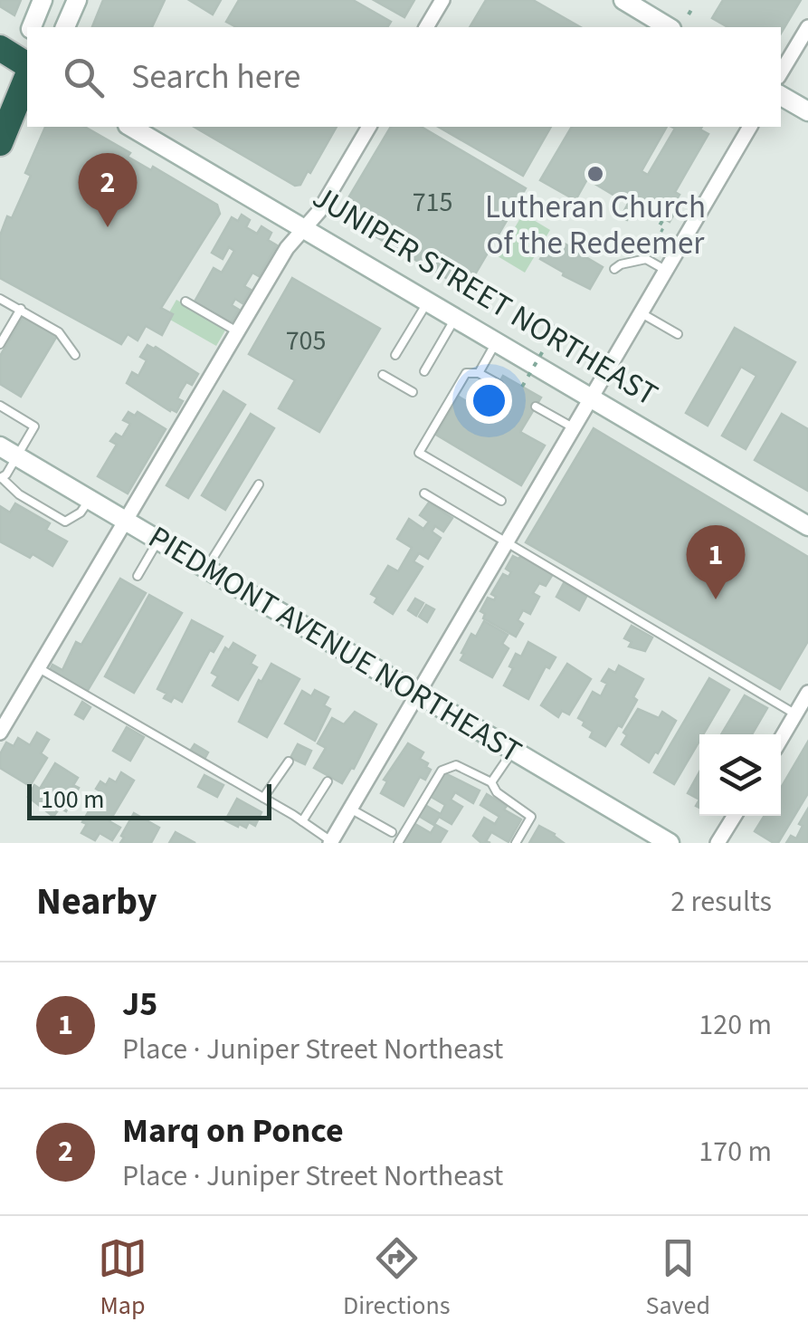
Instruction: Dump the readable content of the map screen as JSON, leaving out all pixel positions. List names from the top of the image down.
{
  "streets": {
    "main road": ["JUNIPER STREET NORTHEAST", "PIEDMONT AVENUE NORTHEAST"]
  },
  "places": ["Lutheran Church of the Redeemer"],
  "house_numbers": ["715", "705"],
  "scale_bar": "100 m",
  "page": {
    "search": "Search here",
    "pins": ["2", "1"],
    "scale": "100 m",
    "heading": ["Nearby", "2 results"],
    "list": [
      {
        "mark": "1",
        "name": "J5",
        "note": "Place · Juniper Street Northeast",
        "value": "120 m"
      },
      {
        "mark": "2",
        "name": "Marq on Ponce",
        "note": "Place · Juniper Street Northeast",
        "value": "170 m"
      }
    ],
    "nav": ["Map", "Directions", "Saved"]
  }
}
